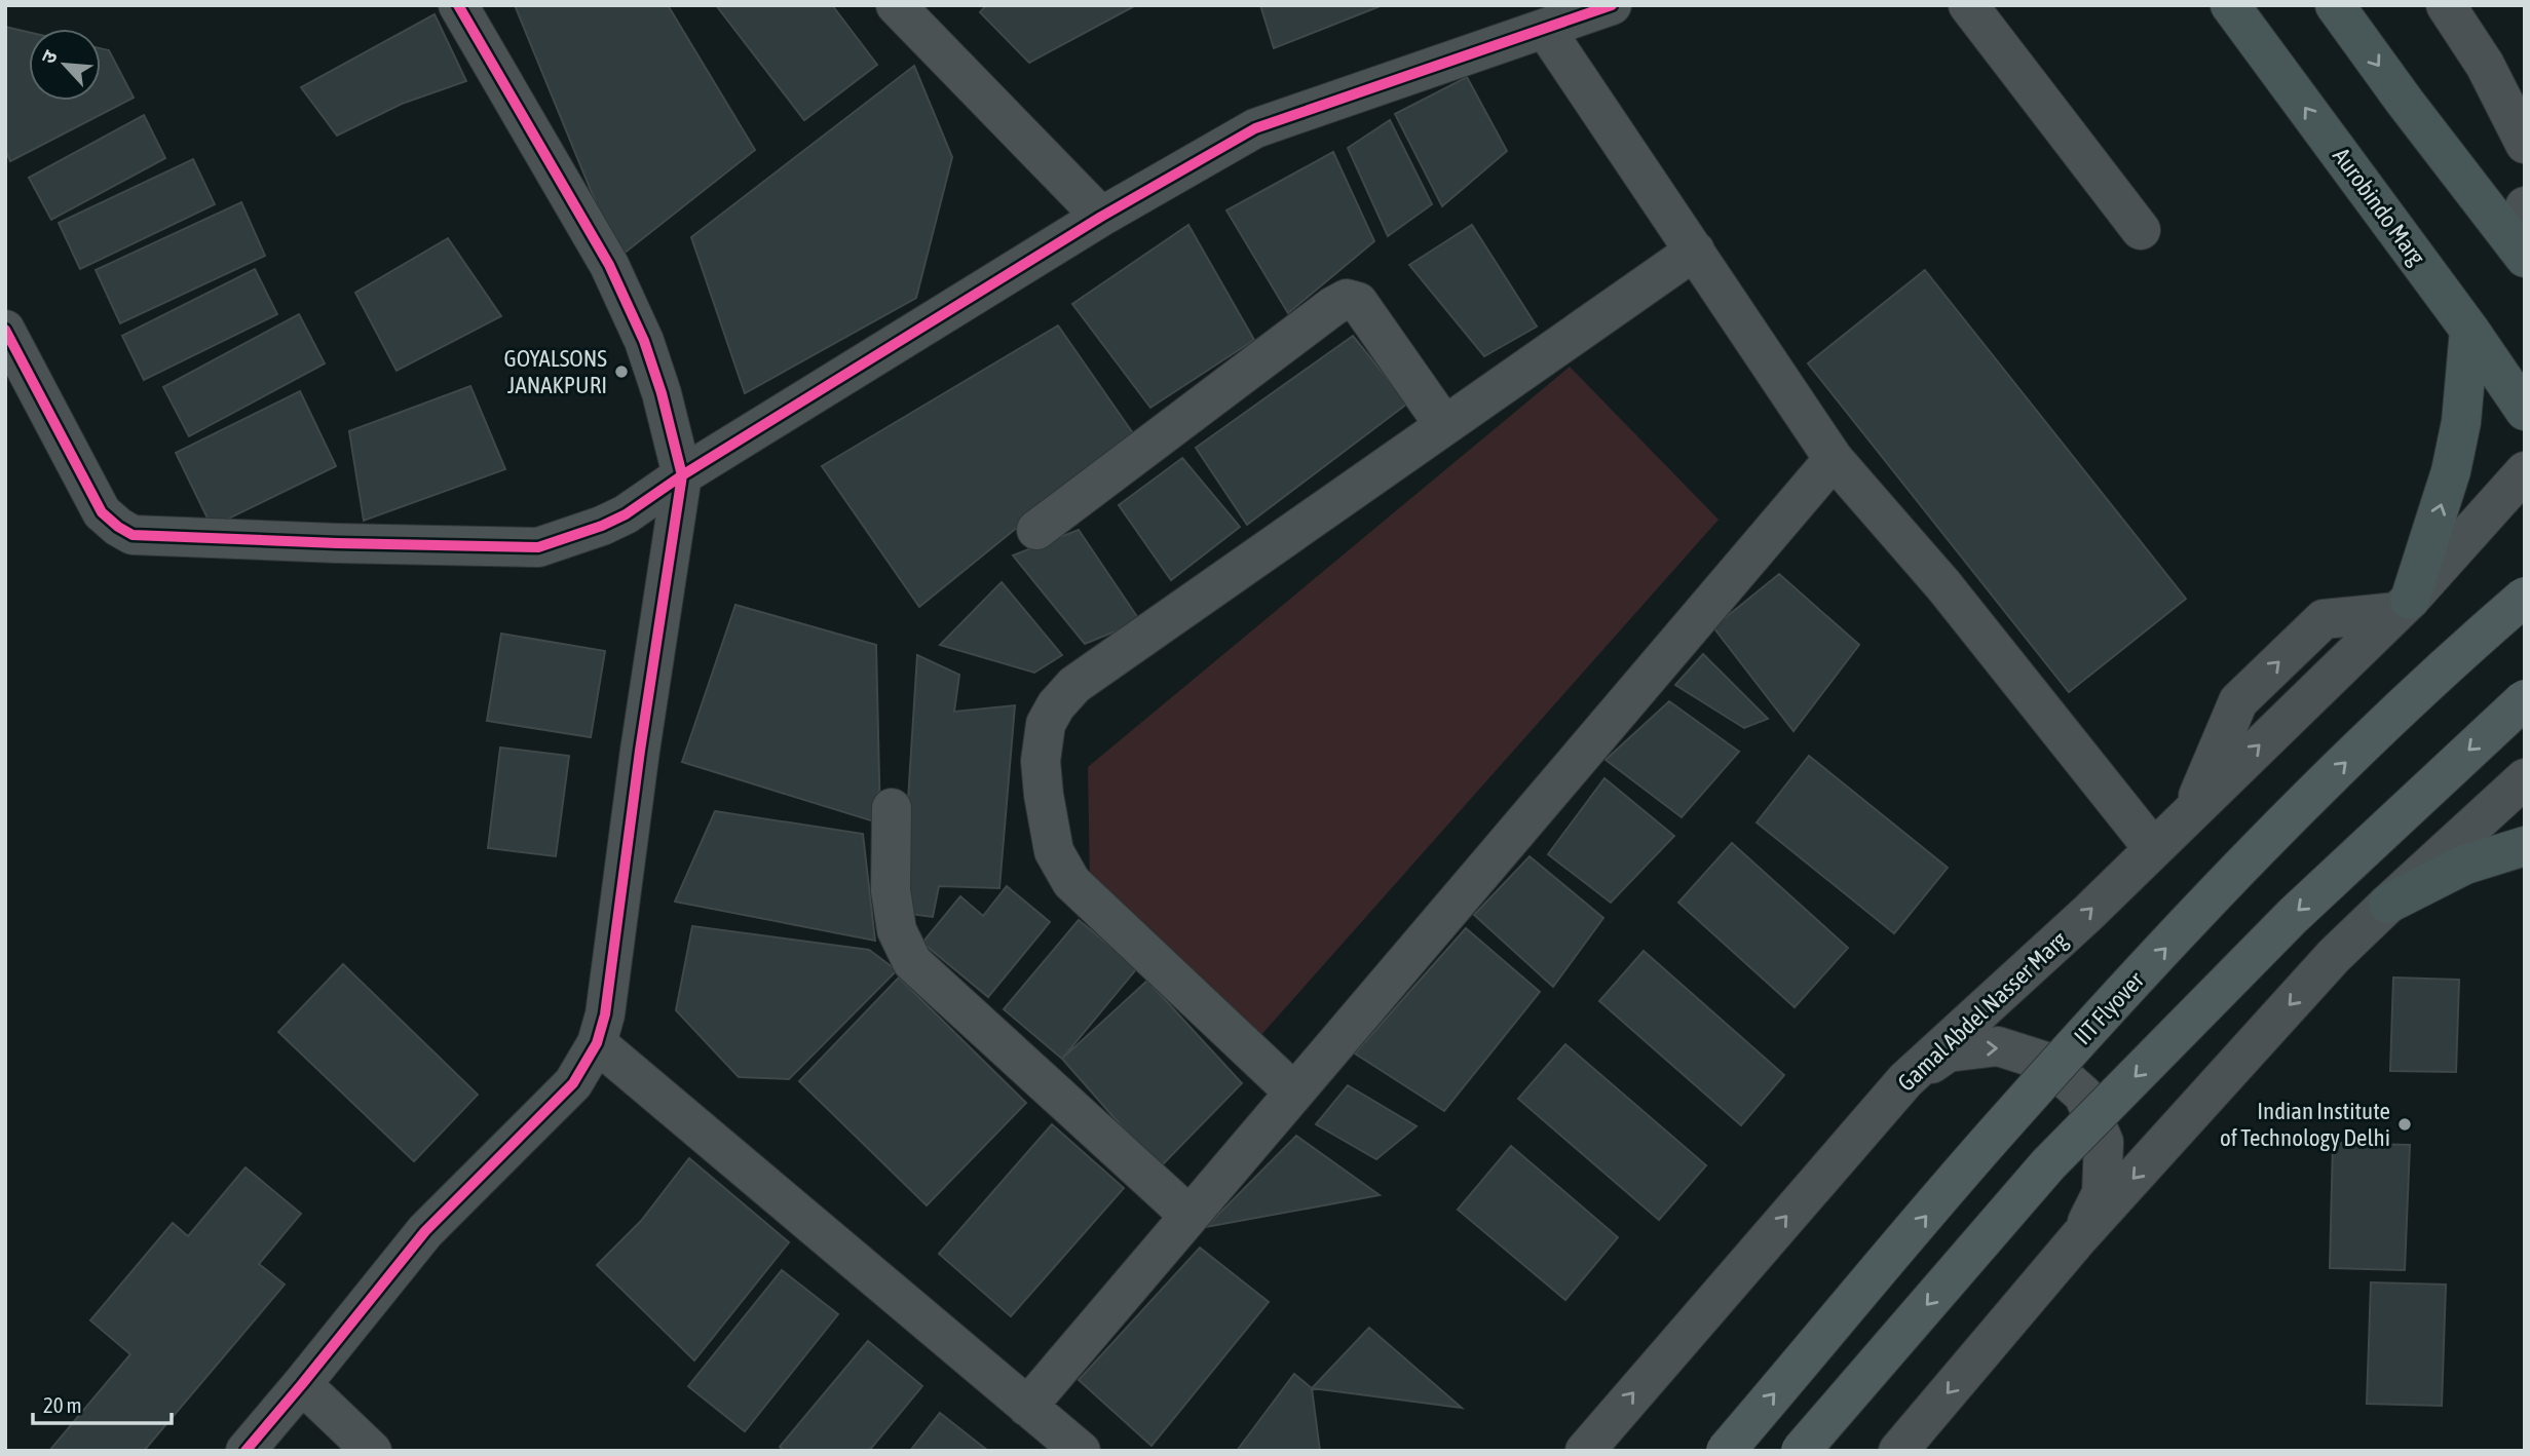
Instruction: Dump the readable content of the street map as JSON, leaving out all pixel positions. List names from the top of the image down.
{
  "streets": {
    "highway": ["Aurobindo Marg"],
    "main road": ["IIT Flyover"],
    "street": ["Gamal Abdel Nasser Marg"]
  },
  "places": ["GOYALSONS JANAKPURI", "Indian Institute of Technology Delhi"],
  "scale_bar": "20 m",
  "north": "top left"
}
